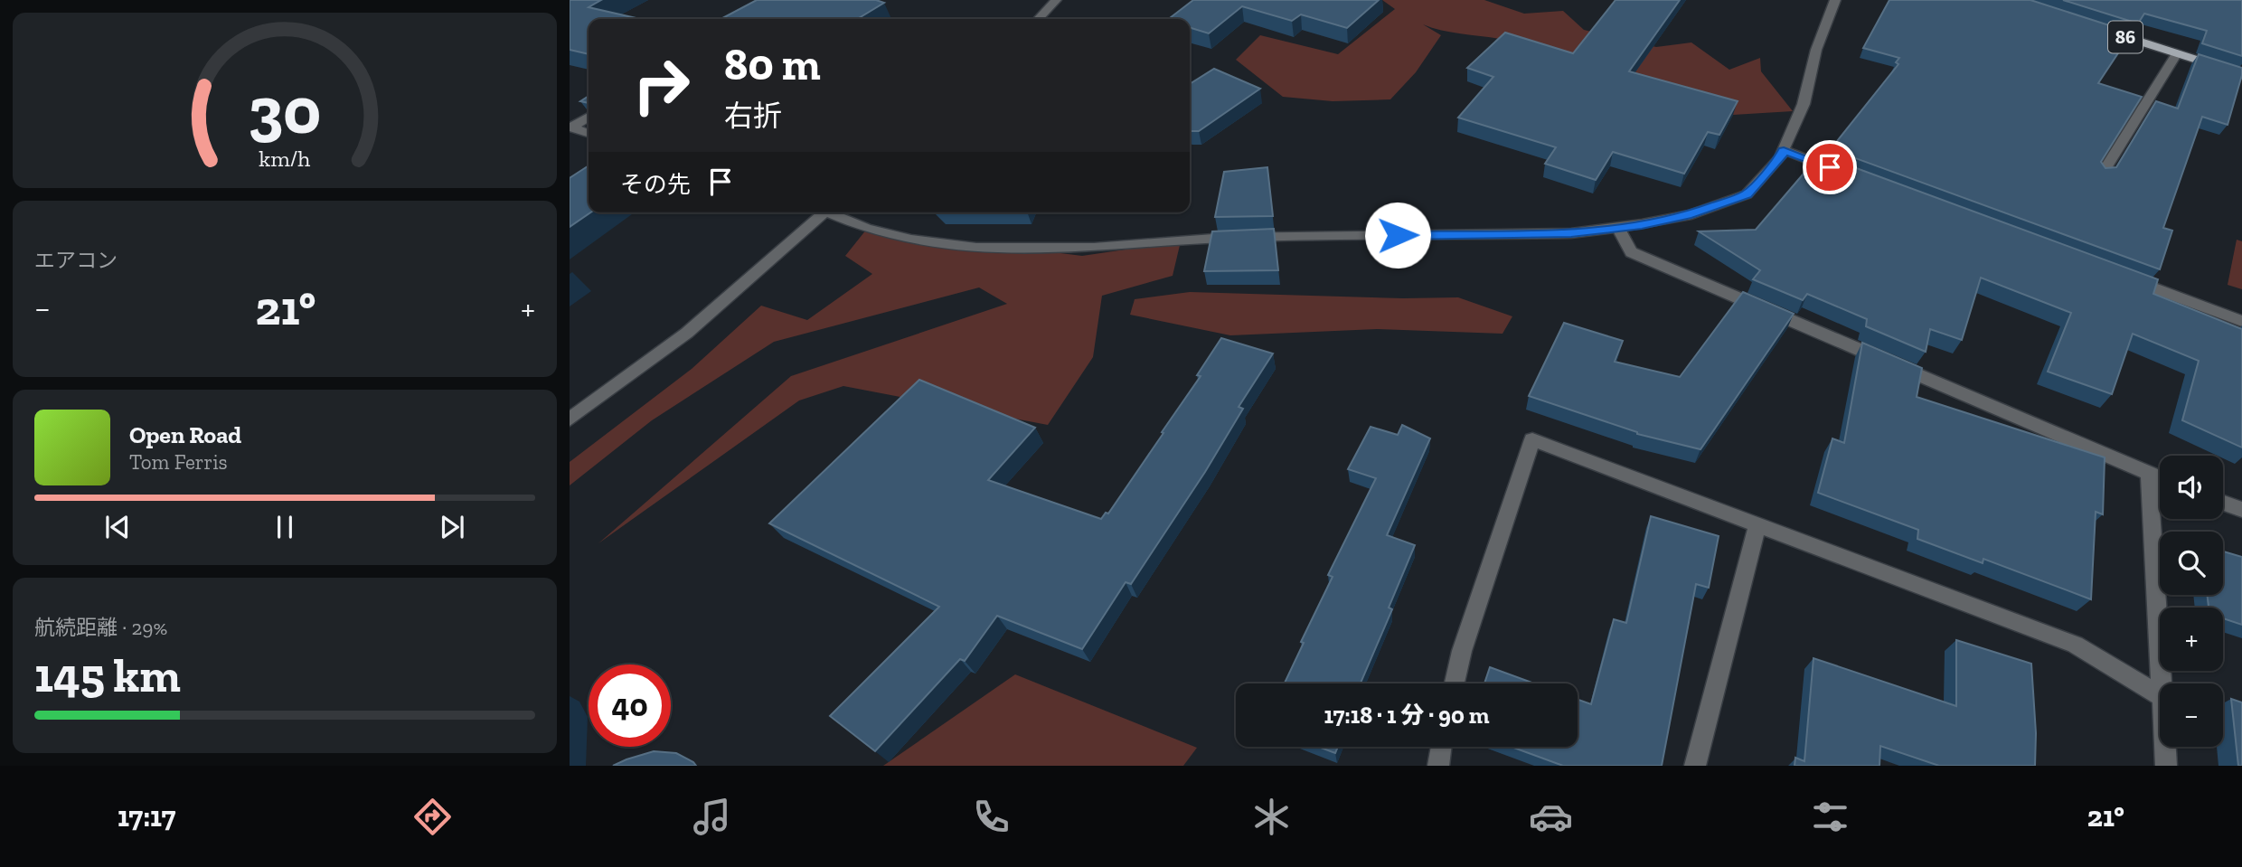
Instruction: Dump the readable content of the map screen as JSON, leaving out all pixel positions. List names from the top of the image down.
{
  "streets": {
    "main road": ["86"]
  },
  "page": {
    "turn": ["80 m", "右折"],
    "then": "その先",
    "tile": [
      "エアコン",
      ["航続距離 · 29%", "145 km"]
    ],
    "heat": ["−", "21°", "+"],
    "song": ["Open Road", "Tom Ferris"],
    "map_buttons": ["+", "−"],
    "limit": "40",
    "trip": "17:18 · 1 分 · 90 m",
    "tabs": ["17:17", "21°"],
    "gauge": ["30", "km/h"]
  }
}
